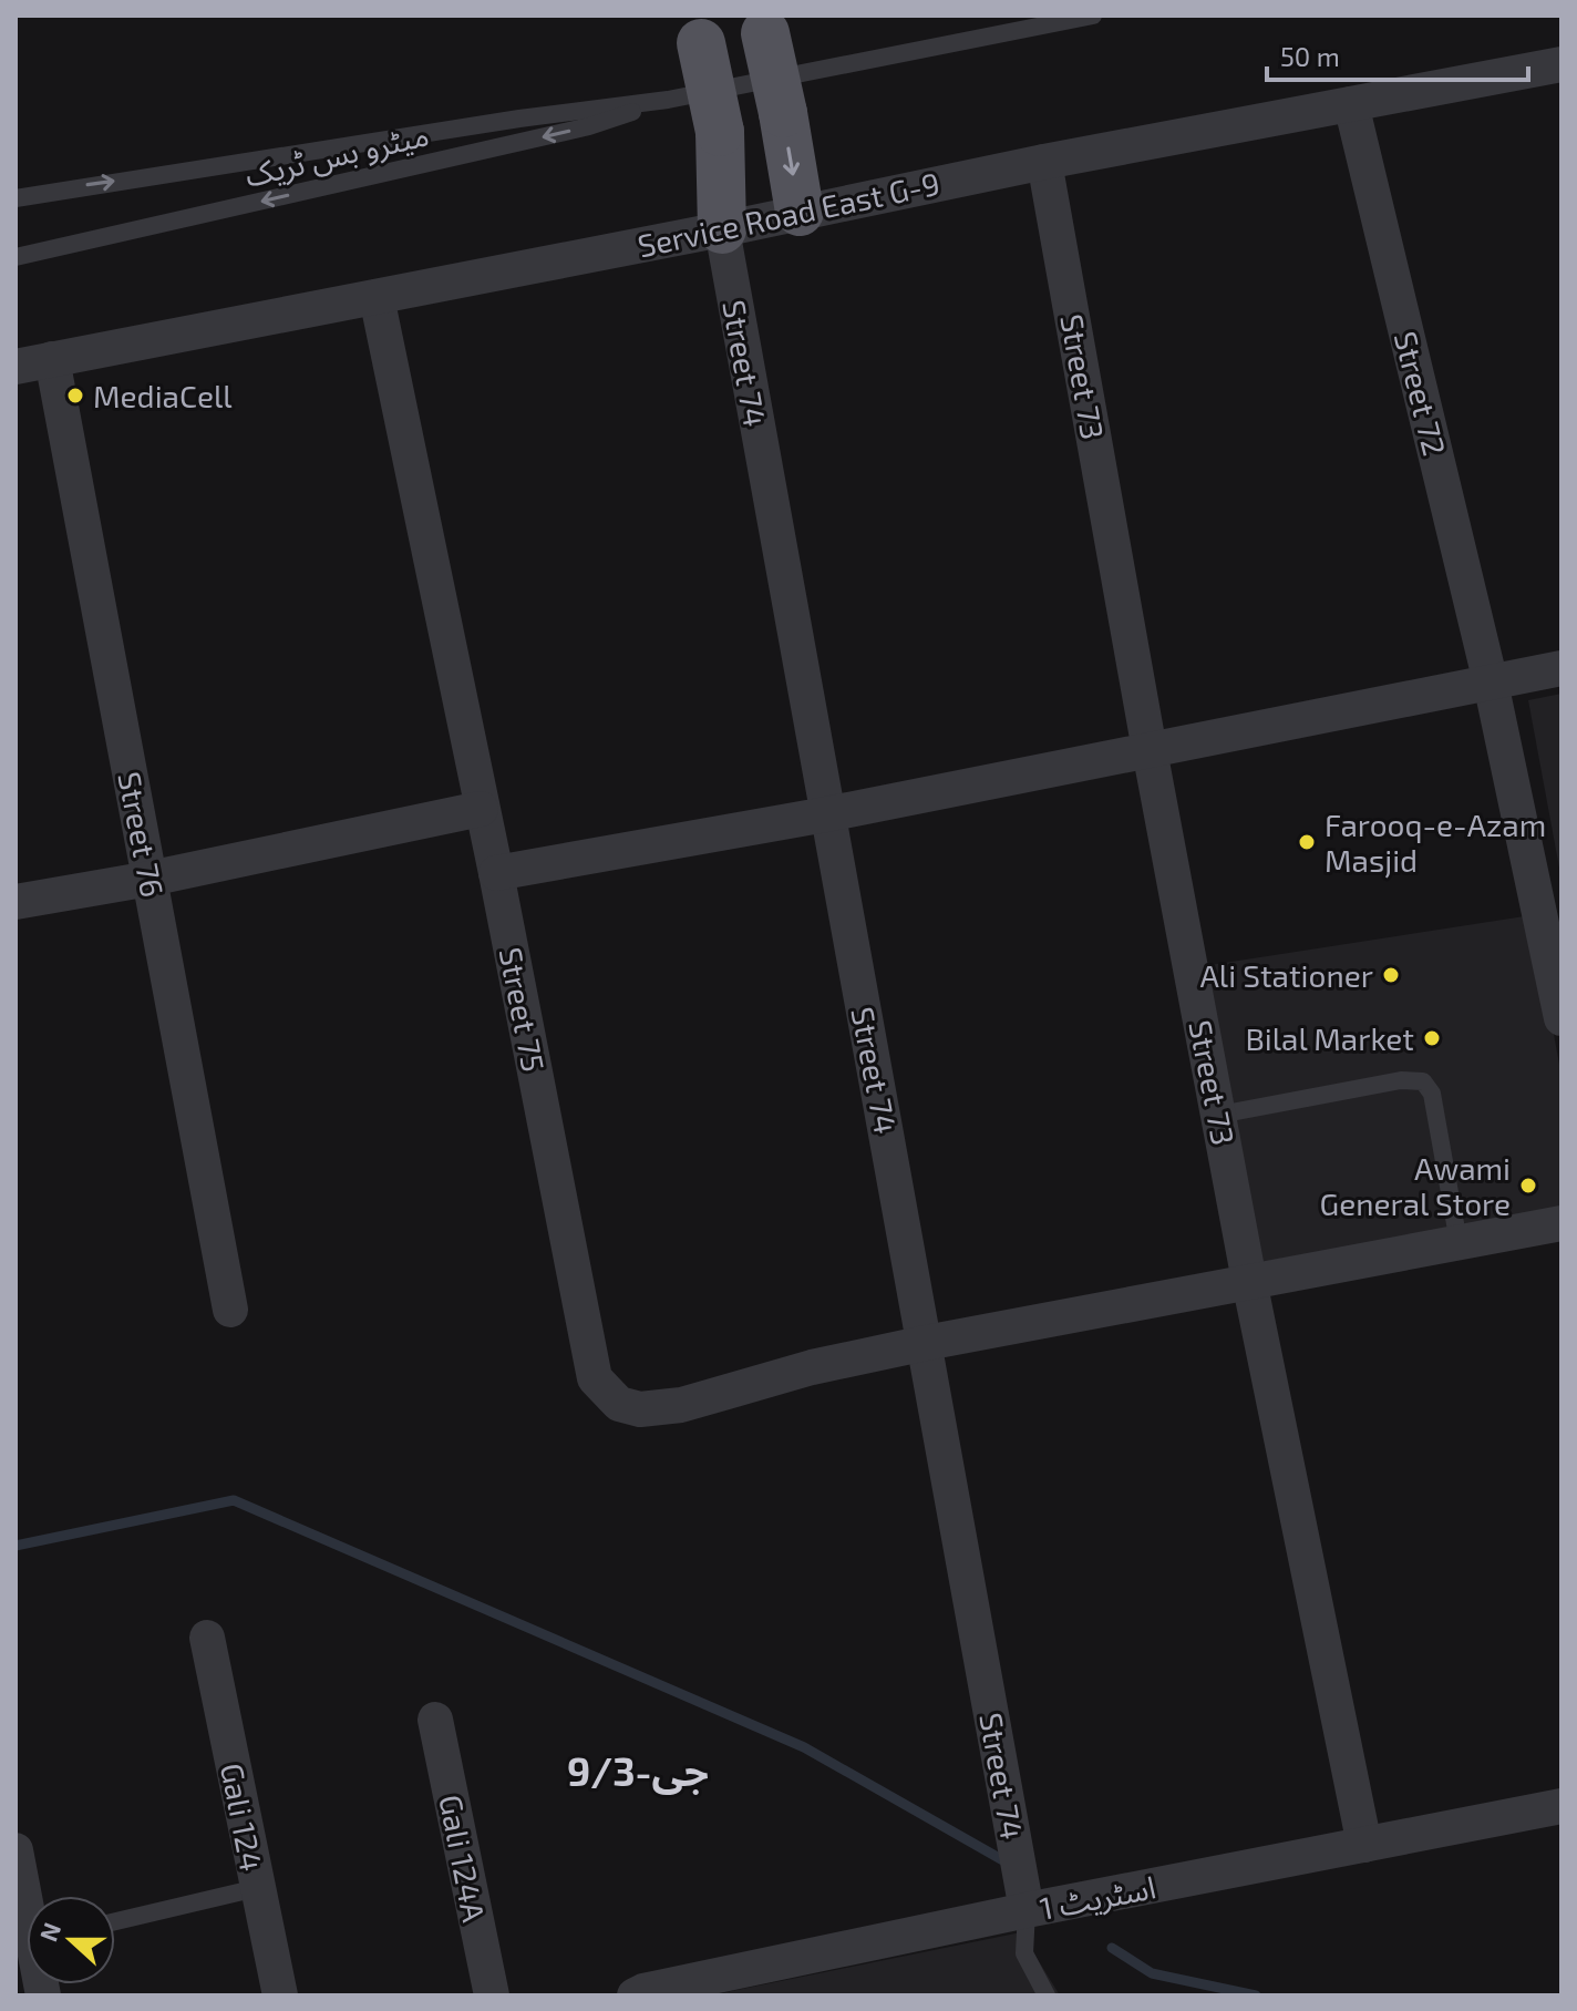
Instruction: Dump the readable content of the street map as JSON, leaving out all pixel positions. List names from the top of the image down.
{
  "streets": {
    "street": [
      "Service Road East G-9",
      "Street 74",
      "Street 73",
      "Street 72",
      "Street 76",
      "Street 75",
      "Gali 124",
      "Gali 124A",
      "اسٹریٹ 1"
    ],
    "lane": ["میٹرو بس ٹریک"]
  },
  "crossings": [
    ["Service Road East G-9", "Street 74"],
    ["Service Road East G-9", "Street 73"],
    ["Service Road East G-9", "Street 72"],
    ["Service Road East G-9", "Street 76"],
    ["Service Road East G-9", "Street 75"],
    ["Street 74", "Street 75"],
    ["Street 74", "اسٹریٹ 1"],
    ["Street 73", "Street 75"],
    ["Street 73", "اسٹریٹ 1"]
  ],
  "districts": ["جی-9/3"],
  "places": [
    "MediaCell",
    "Farooq-e-Azam Masjid",
    "Ali Stationer",
    "Bilal Market",
    "Awami General Store"
  ],
  "scale_bar": "50 m",
  "north": "left"
}
